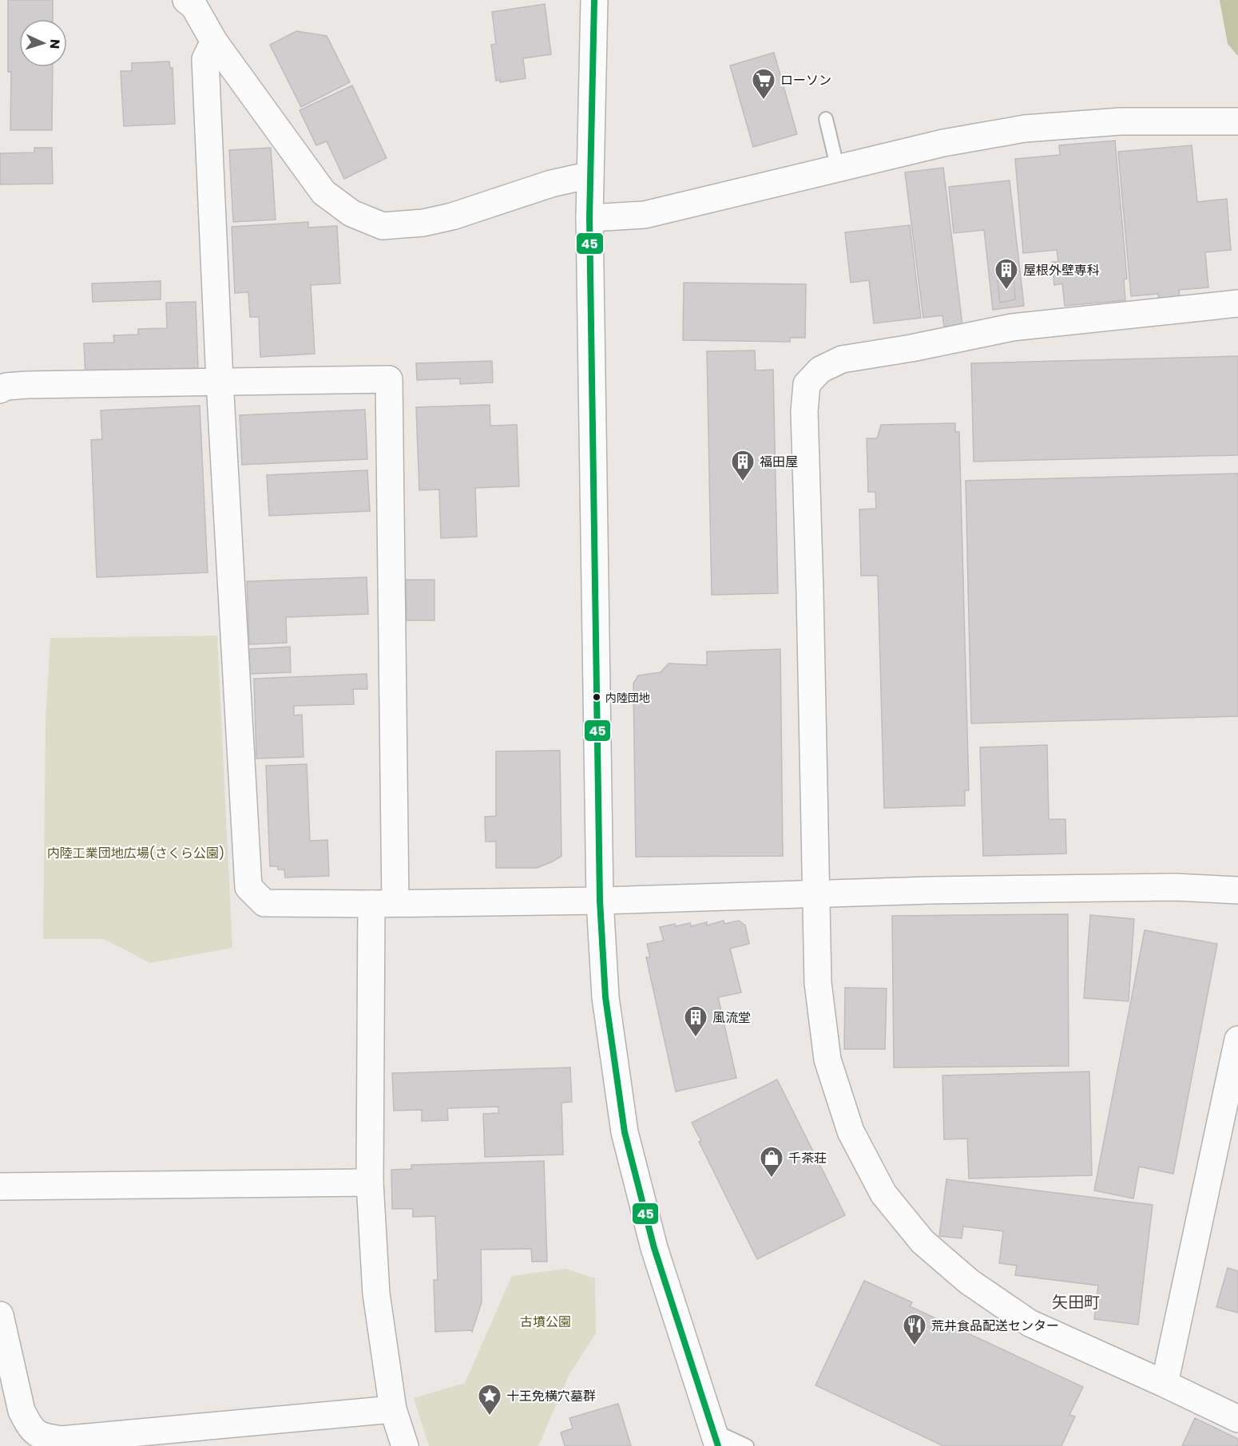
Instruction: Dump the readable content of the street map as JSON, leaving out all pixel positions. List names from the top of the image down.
{
  "districts": ["矢田町"],
  "parks": ["内陸工業団地広場(さくら公園)", "古墳公園"],
  "places": {
    "supermarket": ["ローソン"],
    "building": ["屋根外壁専科", "福田屋", "風流堂"],
    "other": ["内陸団地"],
    "shop": ["千茶荘"],
    "restaurant": ["荒井食品配送センター"],
    "place": ["十王免横穴墓群"]
  },
  "lines": ["transit line 45"],
  "north": "right"
}
